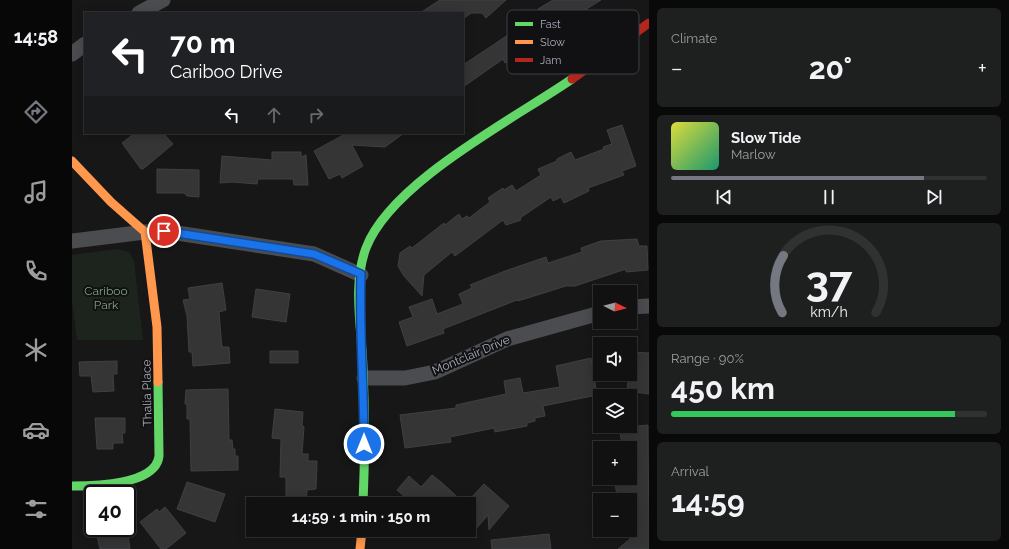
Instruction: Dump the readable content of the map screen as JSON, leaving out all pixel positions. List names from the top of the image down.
{
  "streets": {
    "street": ["Montclair Drive", "Thalia Place"]
  },
  "parks": ["Cariboo Park"],
  "legend": ["Fast", "Slow", "Jam"],
  "north": "right",
  "page": {
    "tabs": "14:58",
    "tile": [
      "Climate",
      ["Range · 90%", "450 km"],
      ["Arrival", "14:59"]
    ],
    "turn": ["70 m", "Cariboo Drive"],
    "heat": ["−", "20°", "+"],
    "song": ["Slow Tide", "Marlow"],
    "map_buttons": ["+", "−"],
    "limit": "40",
    "trip": "14:59 · 1 min · 150 m",
    "gauge": ["37", "km/h"]
  }
}
